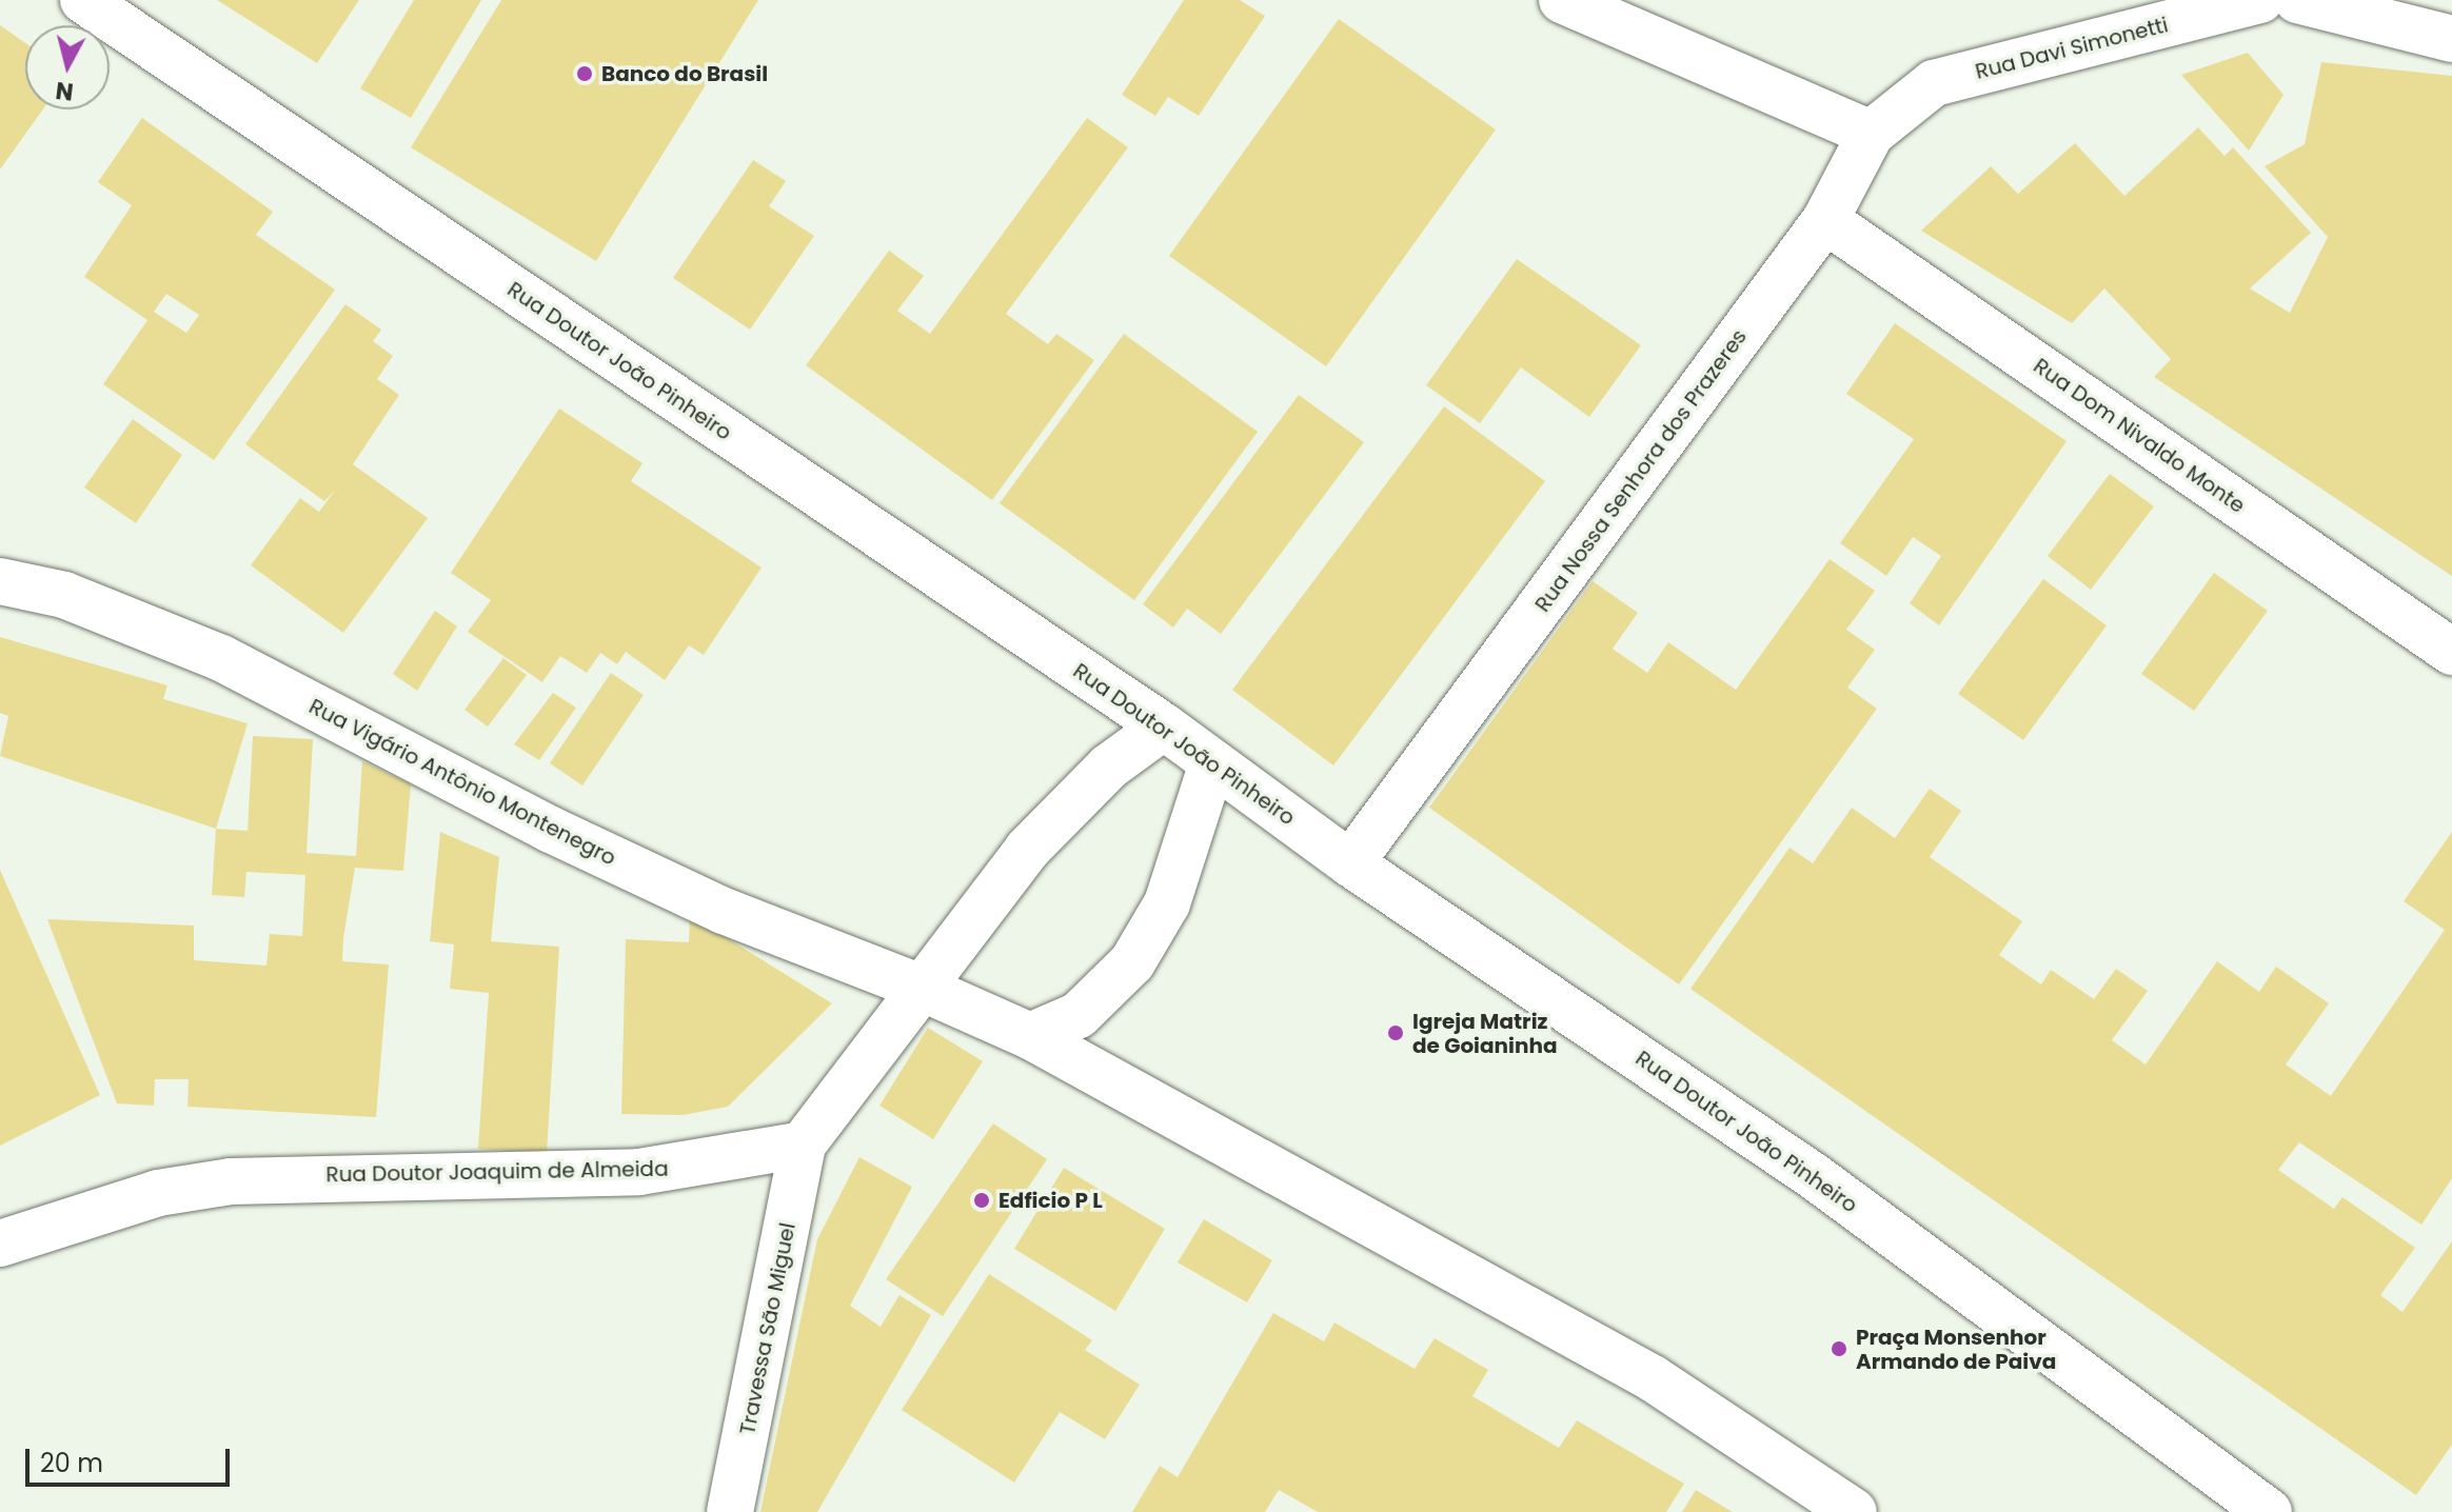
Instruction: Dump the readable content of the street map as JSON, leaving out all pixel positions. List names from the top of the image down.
{
  "streets": {
    "street": [
      "Rua Davi Simonetti",
      "Rua Doutor João Pinheiro",
      "Rua Dom Nivaldo Monte",
      "Rua Nossa Senhora dos Prazeres",
      "Rua Vigário Antônio Montenegro",
      "Rua Doutor Joaquim de Almeida",
      "Travessa São Miguel"
    ]
  },
  "crossings": [
    ["Rua Davi Simonetti", "Rua Nossa Senhora dos Prazeres"],
    ["Rua Doutor João Pinheiro", "Rua Nossa Senhora dos Prazeres"],
    ["Rua Dom Nivaldo Monte", "Rua Nossa Senhora dos Prazeres"],
    ["Rua Doutor Joaquim de Almeida", "Travessa São Miguel"]
  ],
  "places": [
    "Banco do Brasil",
    "Igreja Matriz de Goianinha",
    "Edficio P L",
    "Praça Monsenhor Armando de Paiva"
  ],
  "scale_bar": "20 m",
  "north": "bottom"
}
